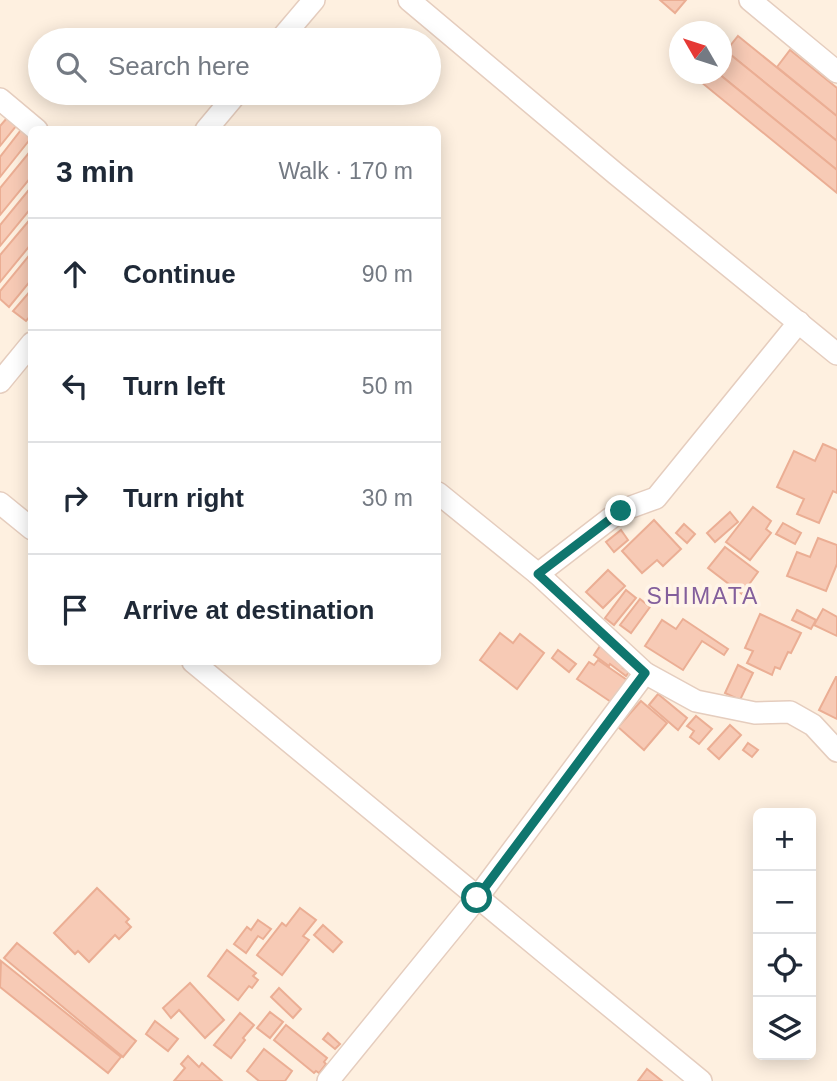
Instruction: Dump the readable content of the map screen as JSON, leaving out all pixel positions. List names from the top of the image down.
{
  "districts": ["SHIMATA"],
  "north": "top left",
  "page": {
    "search": "Search here",
    "heading": ["3 min", "Walk · 170 m"],
    "list": [
      ["Continue", "90 m"],
      ["Turn left", "50 m"],
      ["Turn right", "30 m"],
      "Arrive at destination"
    ],
    "map_buttons": ["+", "−"]
  }
}
